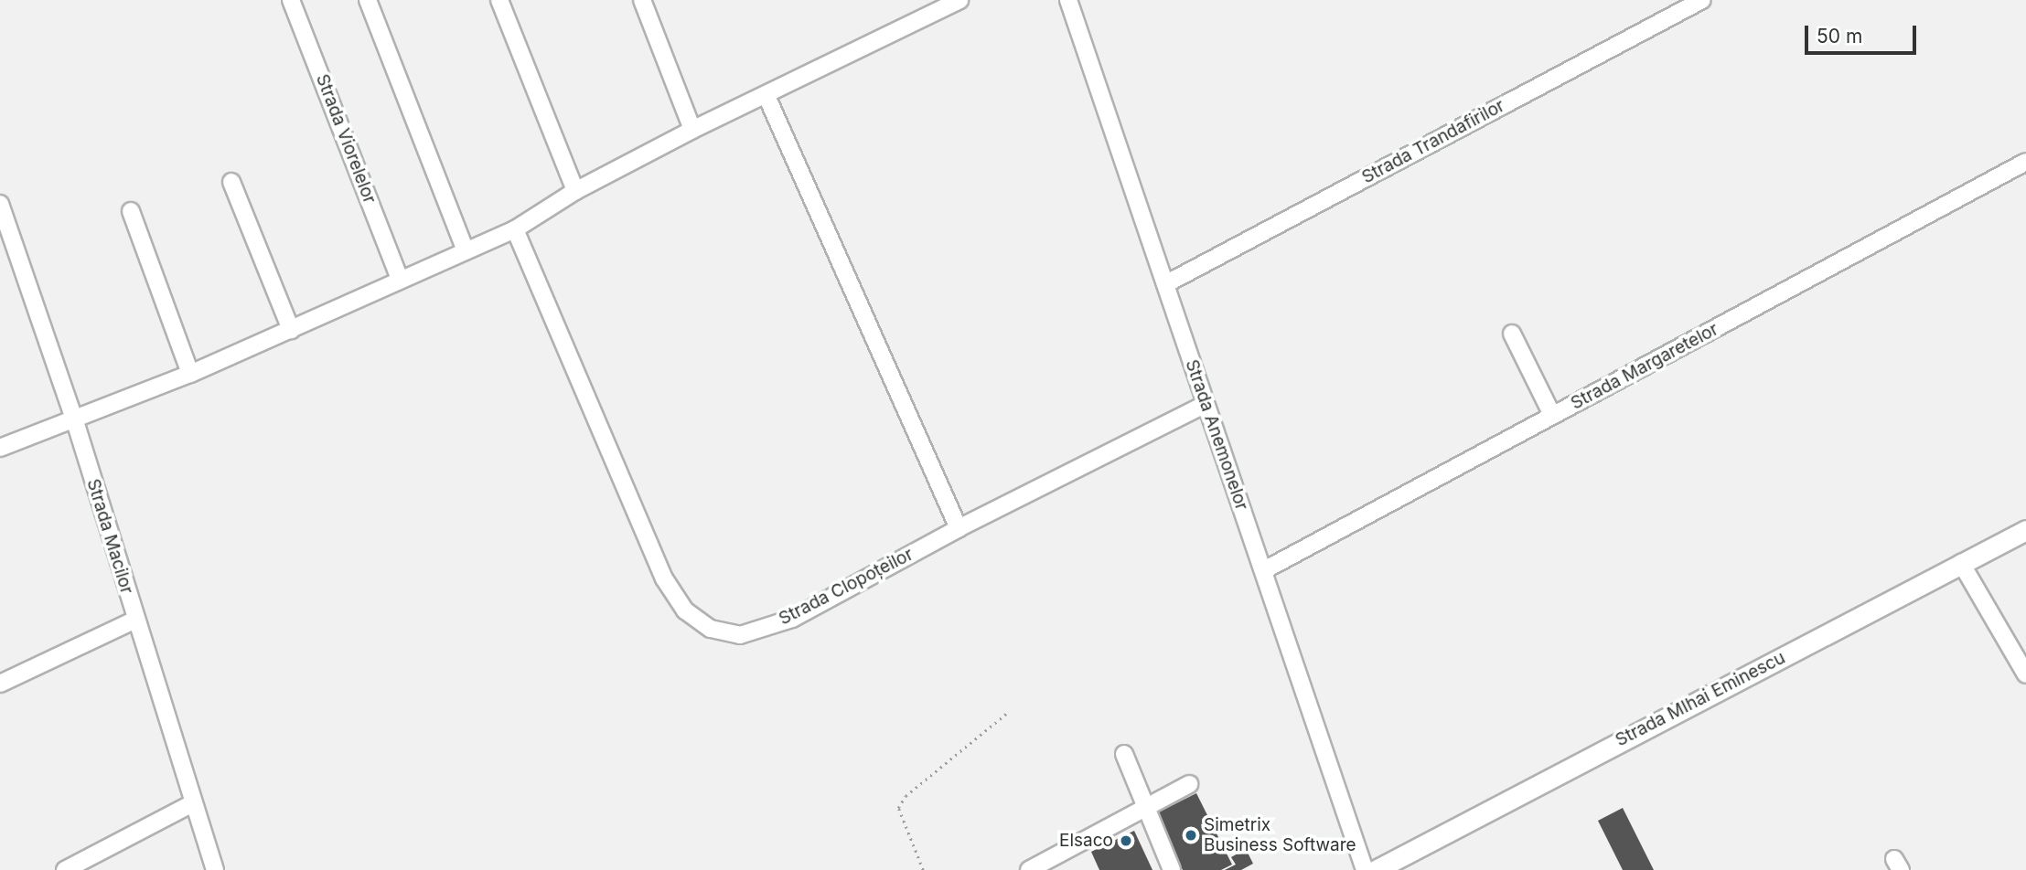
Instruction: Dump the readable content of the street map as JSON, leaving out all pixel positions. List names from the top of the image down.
{
  "streets": {
    "main road": ["Strada MIhai Eminescu"],
    "street": [
      "Strada Viorelelor",
      "Strada Trandafirilor",
      "Strada Margaretelor",
      "Strada Anemonelor",
      "Strada Macilor",
      "Strada Clopoțeilor"
    ]
  },
  "crossings": [
    ["Strada Trandafirilor", "Strada Anemonelor"],
    ["Strada Margaretelor", "Strada Anemonelor"],
    ["Strada Anemonelor", "Strada Clopoțeilor"]
  ],
  "places": ["Simetrix Business Software", "Elsaco"],
  "scale_bar": "50 m"
}
